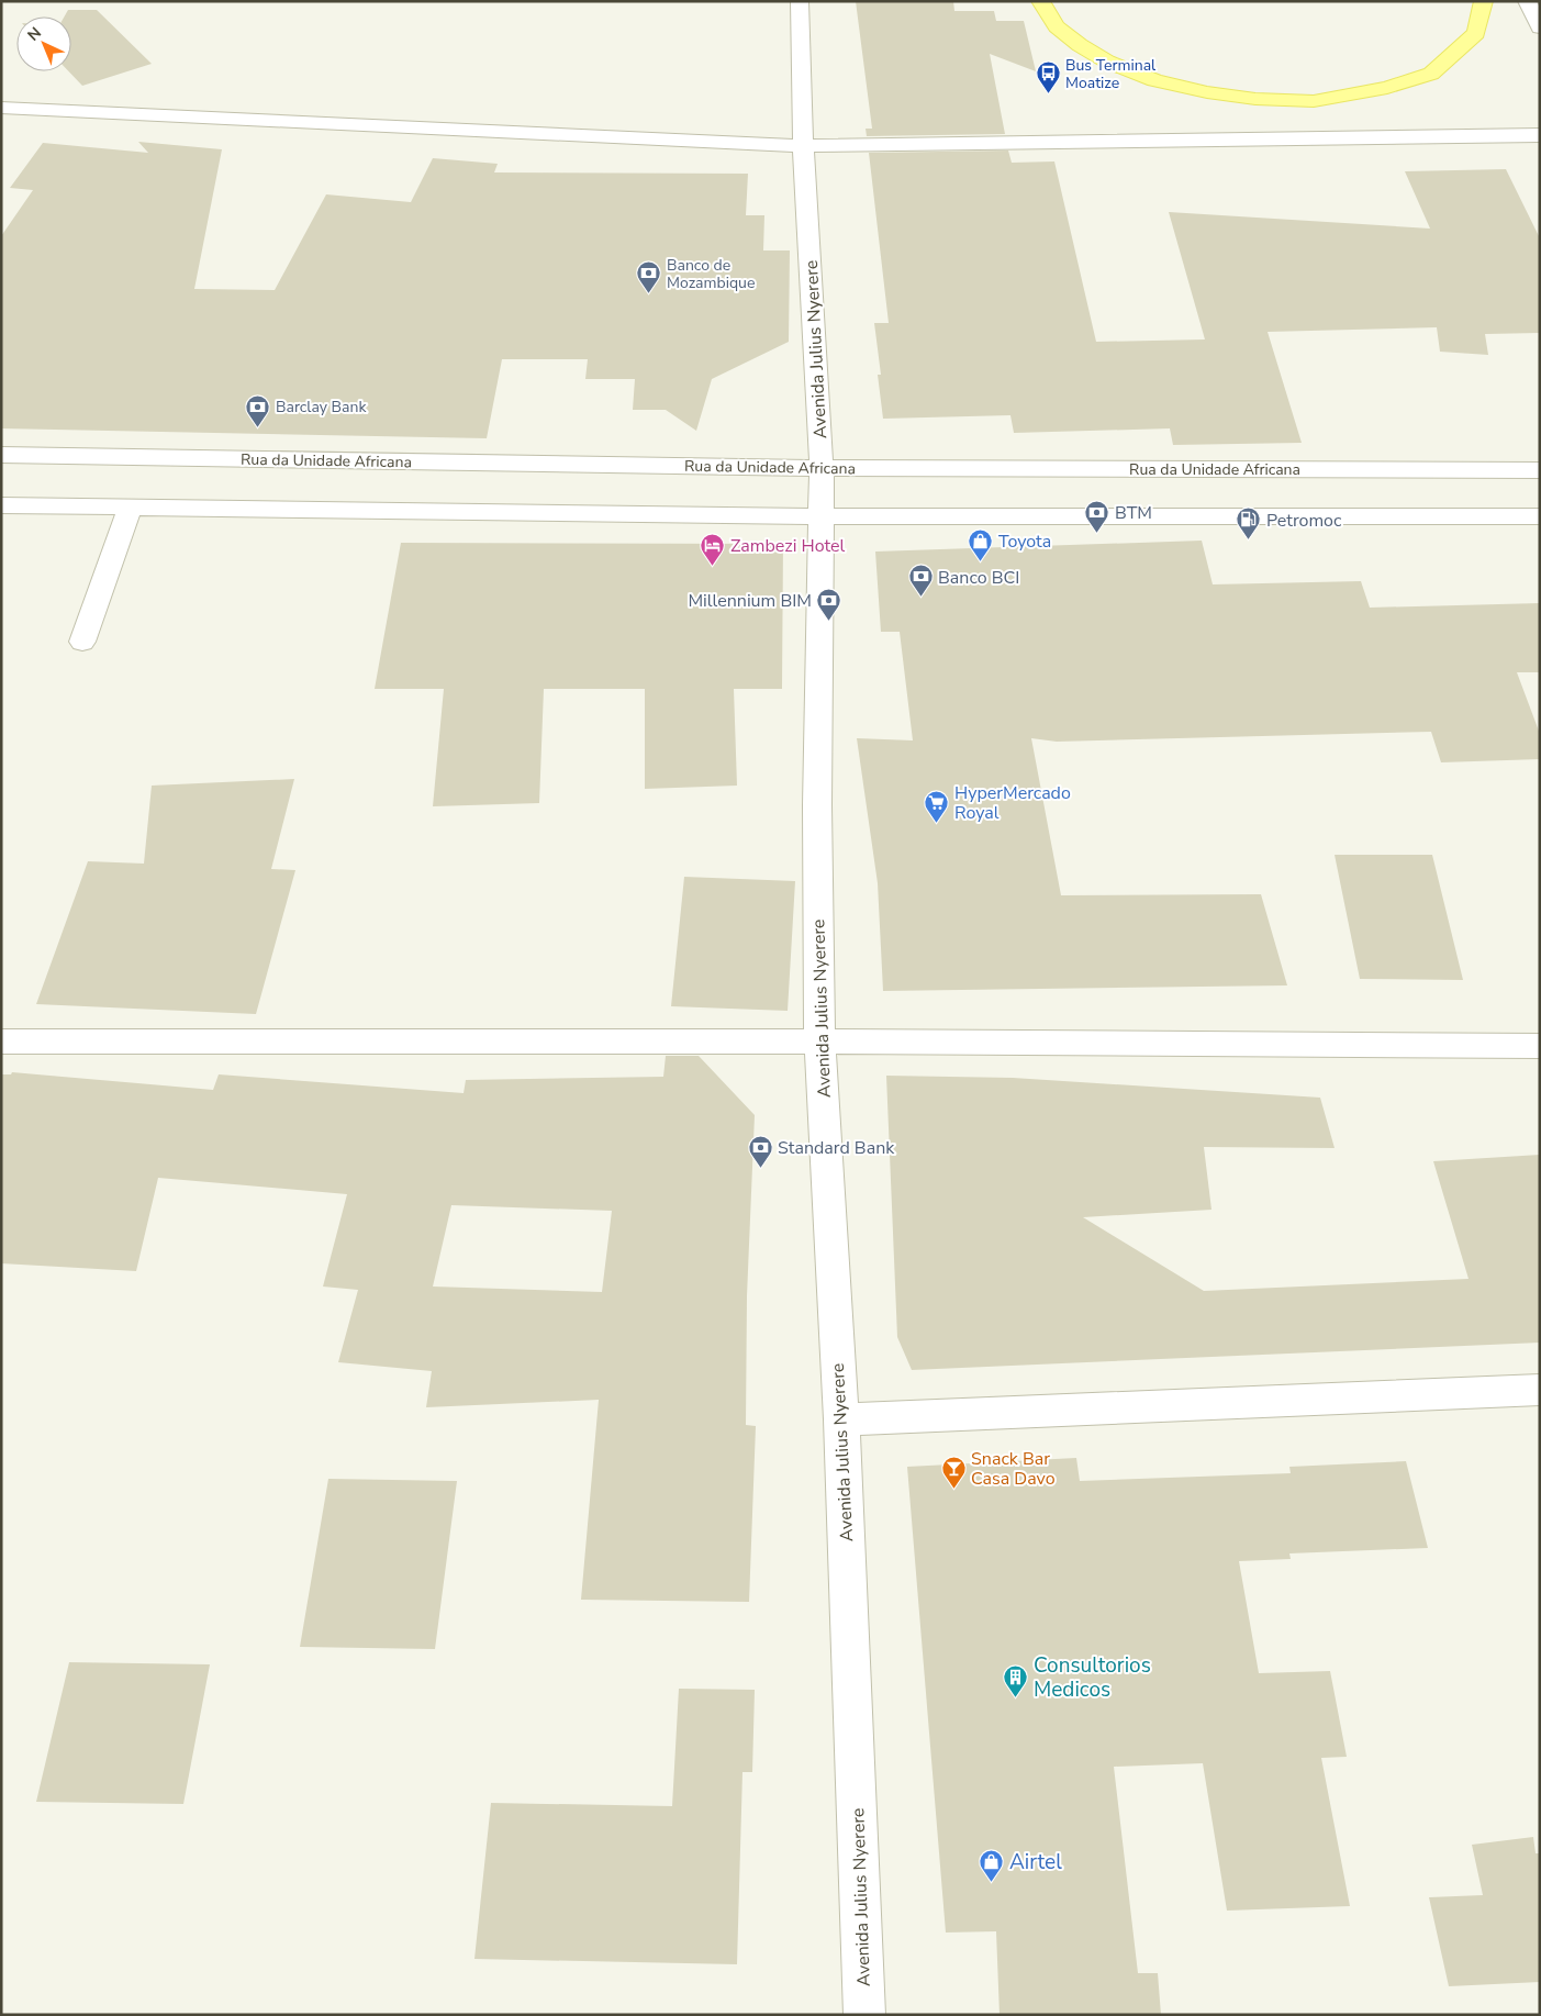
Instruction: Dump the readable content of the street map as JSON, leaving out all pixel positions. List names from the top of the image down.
{
  "streets": {
    "street": ["Avenida Julius Nyerere", "Rua da Unidade Africana"]
  },
  "crossings": [
    ["Avenida Julius Nyerere", "Rua da Unidade Africana"]
  ],
  "places": {
    "bus stop": ["Bus Terminal Moatize"],
    "bank": [
      "Banco de Mozambique",
      "Barclay Bank",
      "BTM",
      "Banco BCI",
      "Millennium BIM",
      "Standard Bank"
    ],
    "fuel station": ["Petromoc"],
    "shop": ["Toyota", "Airtel"],
    "hotel": ["Zambezi Hotel"],
    "supermarket": ["HyperMercado Royal"],
    "bar": ["Snack Bar Casa Davo"],
    "building": ["Consultorios Medicos"]
  },
  "north": "top left"
}
